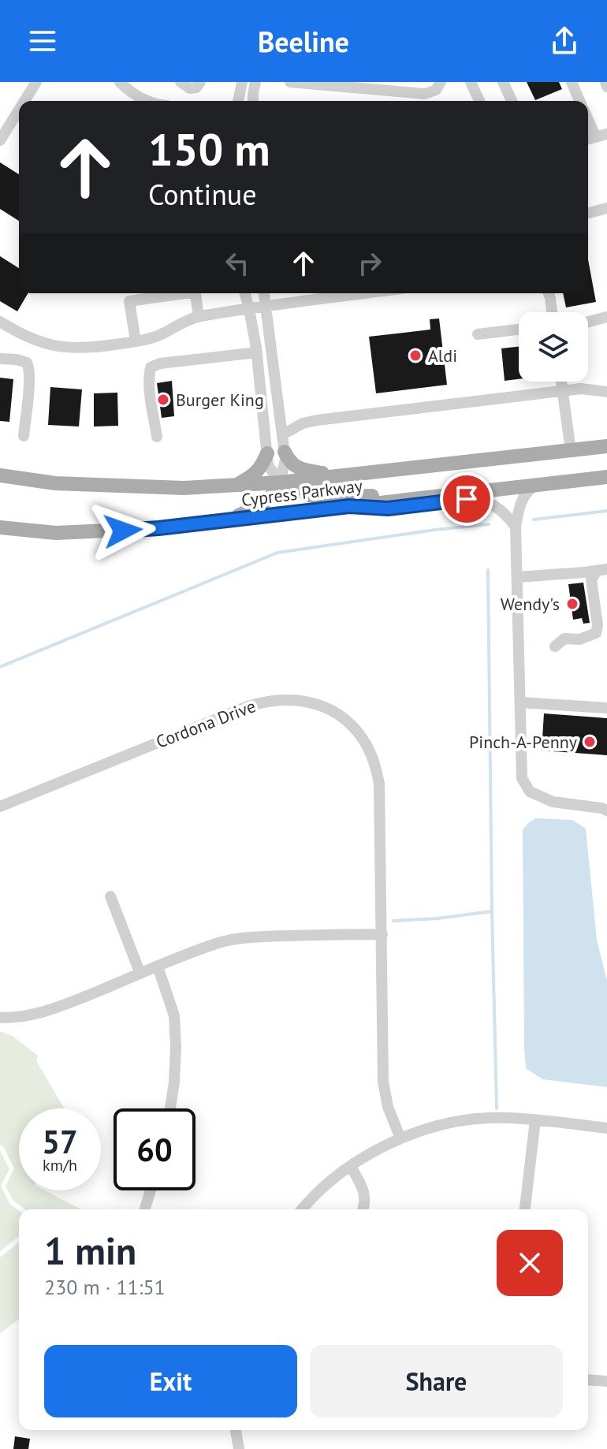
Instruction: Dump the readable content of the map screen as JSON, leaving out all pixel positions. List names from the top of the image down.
{
  "streets": {
    "main road": ["Cypress Parkway"],
    "street": ["Cordona Drive"]
  },
  "places": [
    "Aldi",
    "Burger King",
    "Wendy's",
    "Pinch-A-Penny"
  ],
  "page": {
    "header": "Beeline",
    "turn": ["150 m", "Continue"],
    "speed": "57 km/h",
    "limit": "60",
    "heading": ["1 min", "230 m · 11:51"],
    "buttons": ["Exit", "Share"]
  }
}
